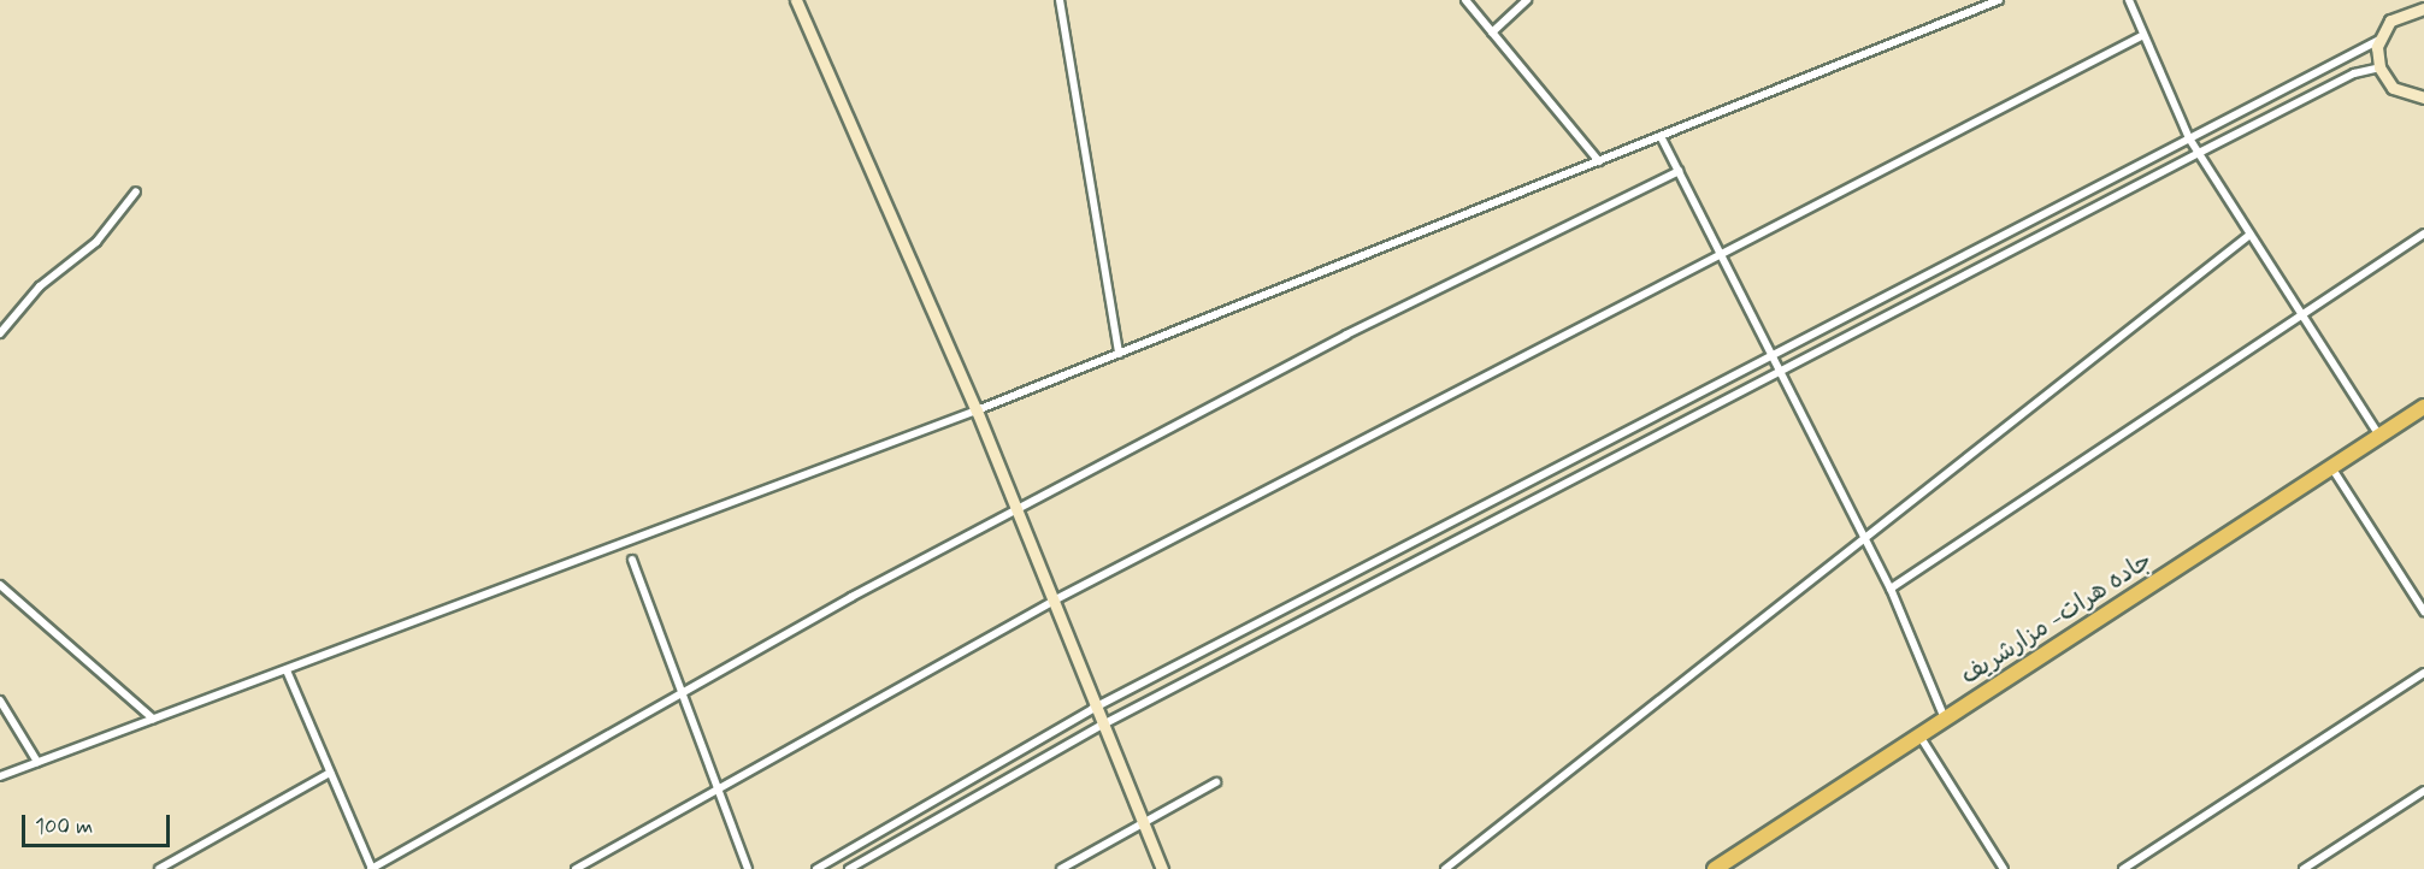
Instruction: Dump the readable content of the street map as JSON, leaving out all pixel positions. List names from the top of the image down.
{
  "streets": {
    "highway": ["جاده هرات- مزارشریف"]
  },
  "scale_bar": "100 m"
}
